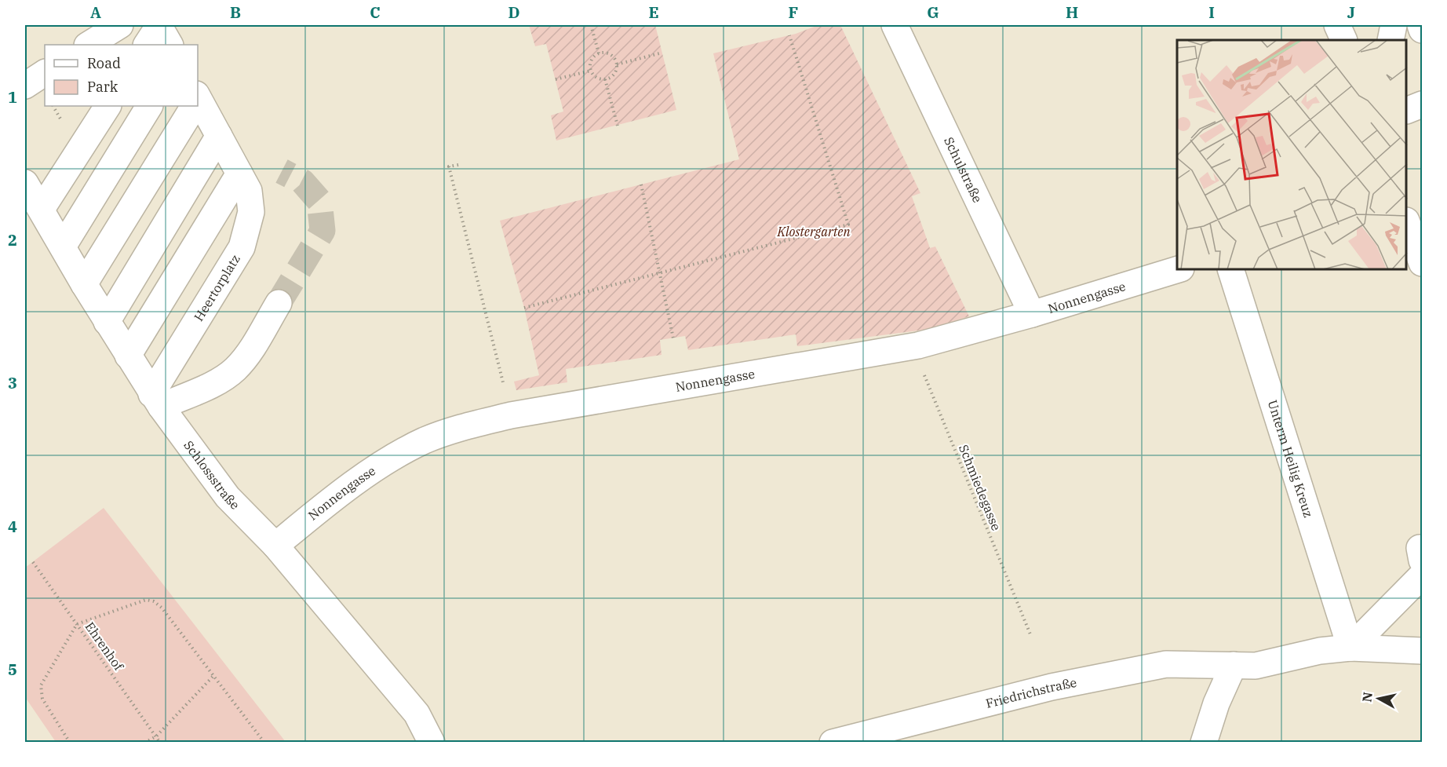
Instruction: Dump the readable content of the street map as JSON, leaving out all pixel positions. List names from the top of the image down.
{
  "streets": {
    "street": [
      "Schulstraße",
      "Heertorplatz",
      "Nonnengasse",
      "Unterm Heilig Kreuz",
      "Schlossstraße",
      "Friedrichstraße"
    ],
    "path": ["Schmiedegasse", "Ehrenhof"]
  },
  "crossings": [
    ["Schulstraße", "Nonnengasse"],
    ["Heertorplatz", "Schlossstraße"],
    ["Nonnengasse", "Schlossstraße"],
    ["Nonnengasse", "Schmiedegasse"]
  ],
  "parks": ["Klostergarten"],
  "legend": ["Road", "Park"],
  "north": "left",
  "grid": {
    "columns": [
      "A",
      "B",
      "C",
      "D",
      "E",
      "F",
      "G",
      "H",
      "I",
      "J"
    ],
    "rows": [
      "1",
      "2",
      "3",
      "4",
      "5"
    ]
  }
}
